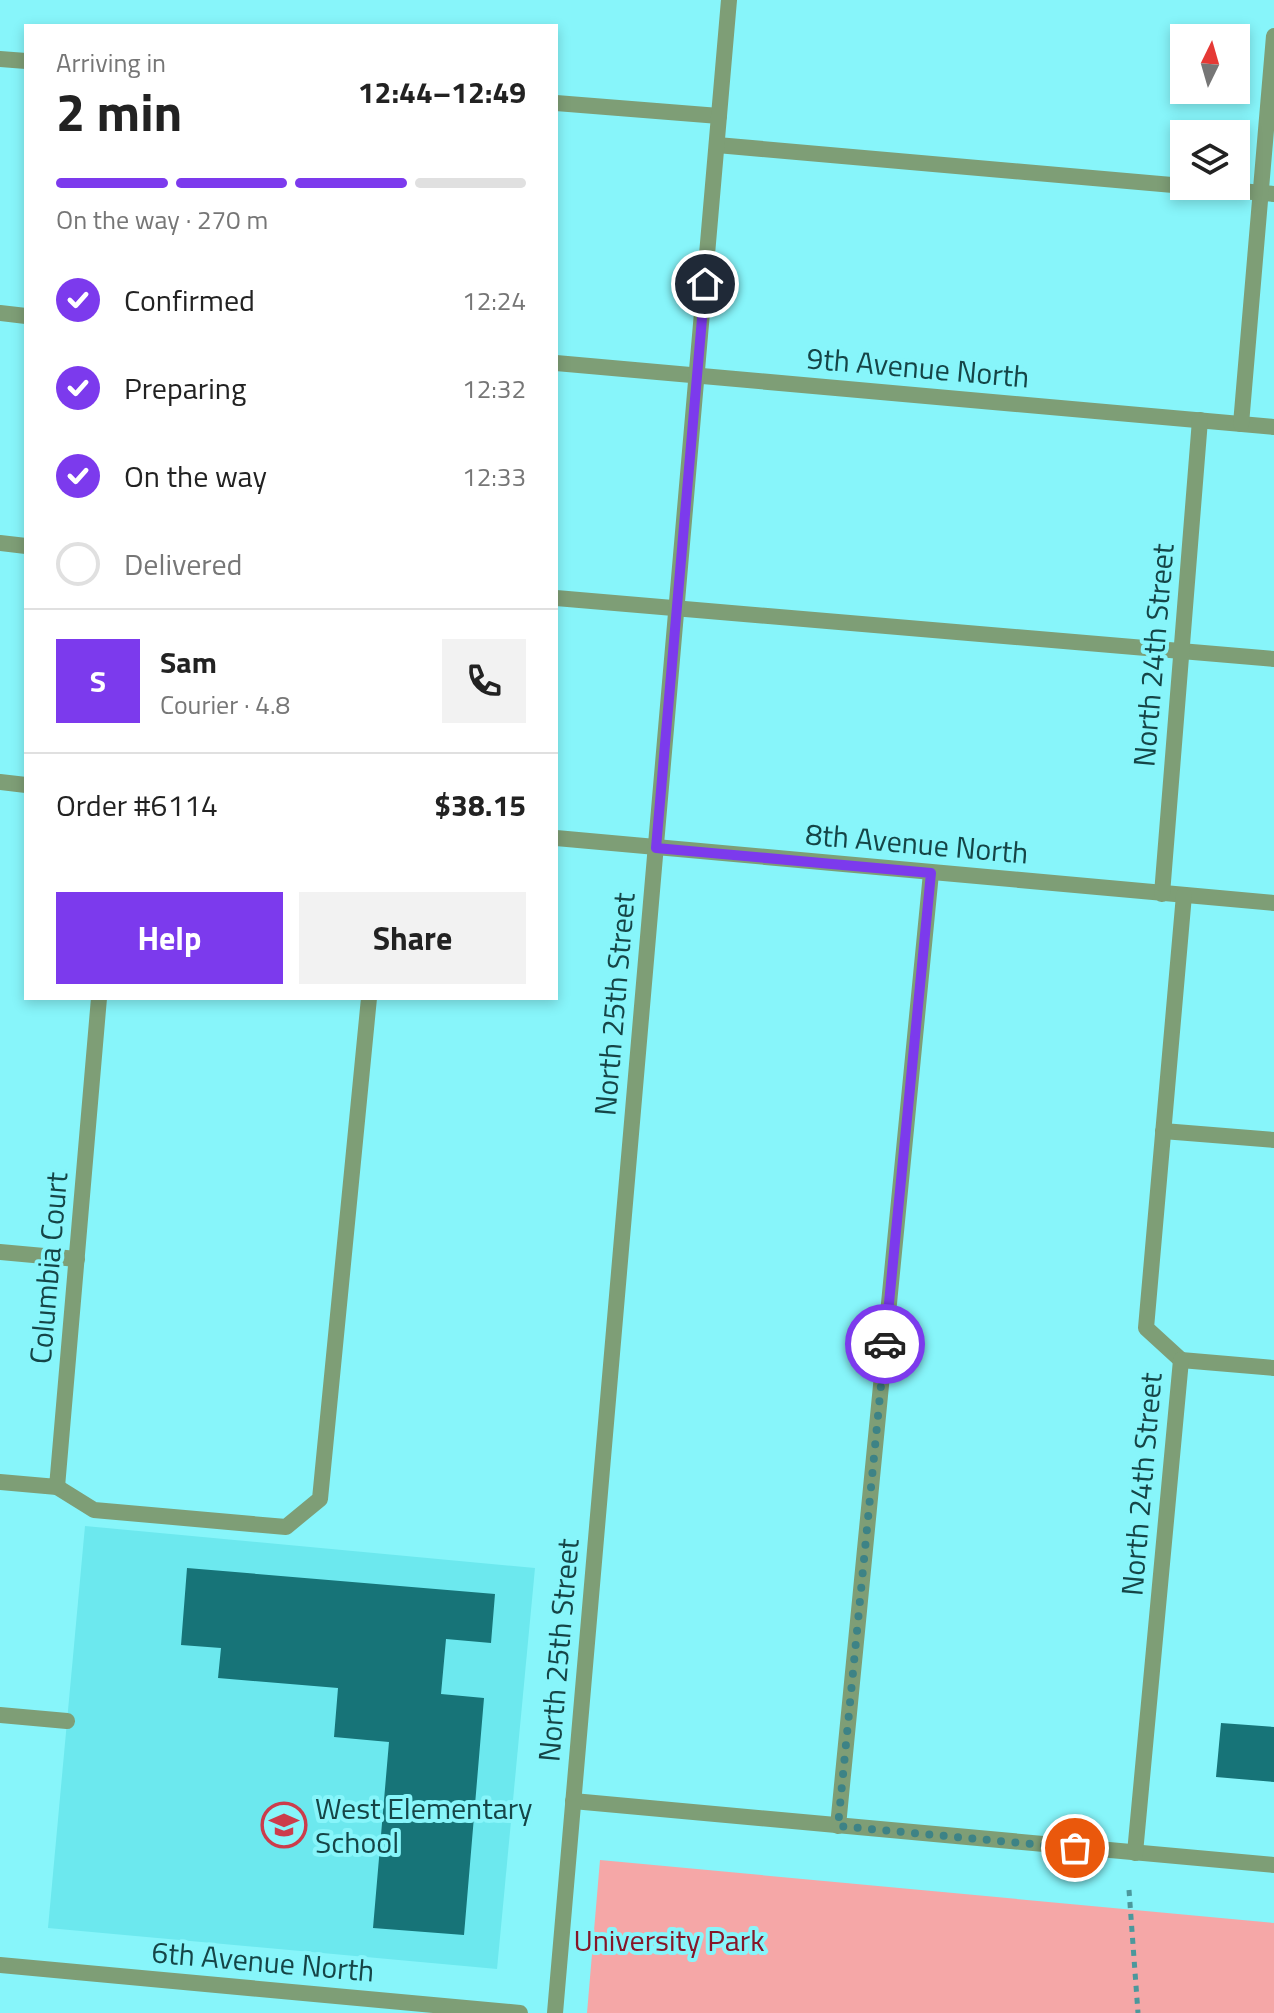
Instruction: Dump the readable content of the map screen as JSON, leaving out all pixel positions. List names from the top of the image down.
{
  "streets": {
    "street": [
      "9th Avenue North",
      "North 24th Street",
      "8th Avenue North",
      "North 25th Street",
      "Columbia Court",
      "6th Avenue North"
    ]
  },
  "crossings": [
    ["9th Avenue North", "North 24th Street"],
    ["9th Avenue North", "North 25th Street"],
    ["North 24th Street", "8th Avenue North"],
    ["8th Avenue North", "North 25th Street"]
  ],
  "parks": ["University Park"],
  "places": {
    "school or university": ["West Elementary School"]
  },
  "north": "top",
  "page": {
    "heading": ["2 min", "Arriving in", "12:44–12:49"],
    "panel": [
      "Sam",
      "Courier · 4.8",
      "Order #6114",
      "$38.15"
    ],
    "bar": "On the way · 270 m",
    "list": [
      ["Confirmed", "12:24"],
      ["Preparing", "12:32"],
      ["On the way", "12:33"],
      "Delivered"
    ],
    "round": "S",
    "buttons": ["Help", "Share"]
  }
}
